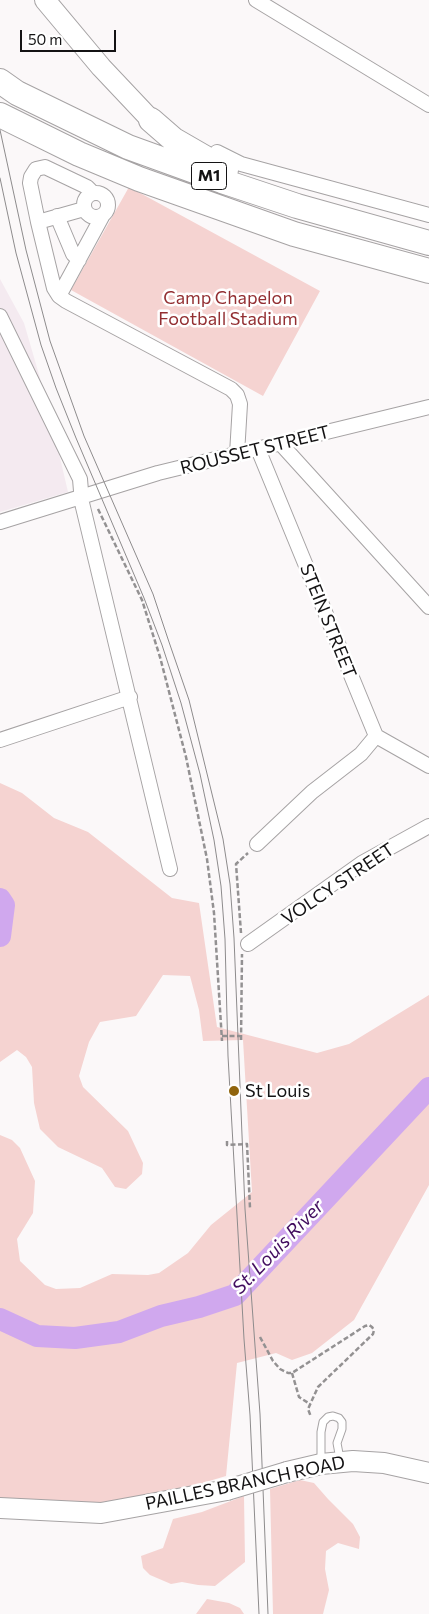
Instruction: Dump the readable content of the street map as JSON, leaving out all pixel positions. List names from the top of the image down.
{
  "streets": {
    "highway": ["M1"],
    "main road": ["PAILLES BRANCH ROAD"],
    "street": ["ROUSSET STREET", "STEIN STREET", "VOLCY STREET"]
  },
  "crossings": [
    ["ROUSSET STREET", "STEIN STREET"]
  ],
  "water": ["St. Louis River"],
  "parks": ["Camp Chapelon Football Stadium"],
  "places": ["St Louis"],
  "scale_bar": "50 m"
}
